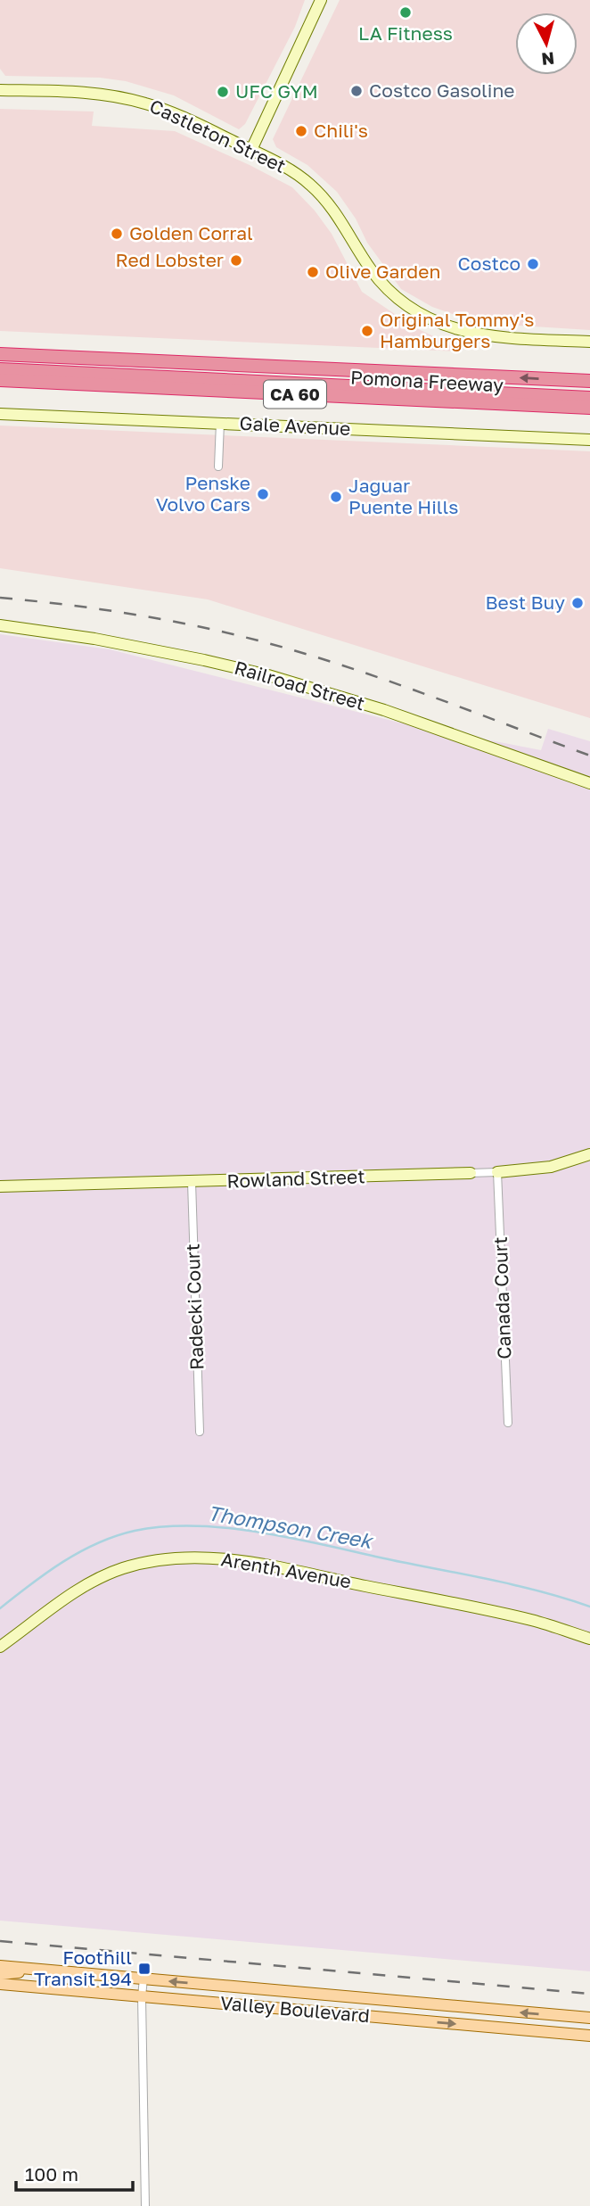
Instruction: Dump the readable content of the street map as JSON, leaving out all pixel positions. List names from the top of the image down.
{
  "streets": {
    "highway": ["Pomona Freeway", "CA 60"],
    "main road": ["Valley Boulevard"],
    "street": [
      "Castleton Street",
      "Gale Avenue",
      "Railroad Street",
      "Rowland Street",
      "Canada Court",
      "Radecki Court",
      "Arenth Avenue"
    ]
  },
  "crossings": [
    ["Rowland Street", "Canada Court"],
    ["Rowland Street", "Radecki Court"]
  ],
  "water": ["Thompson Creek"],
  "places": {
    "other": [
      "LA Fitness",
      "Costco Gasoline",
      "UFC GYM",
      "Chili's",
      "Golden Corral",
      "Red Lobster",
      "Costco",
      "Olive Garden",
      "Original Tommy's Hamburgers",
      "Penske Volvo Cars",
      "Jaguar Puente Hills",
      "Best Buy"
    ],
    "transit": ["Foothill Transit 194"]
  },
  "scale_bar": "100 m",
  "north": "bottom"
}
